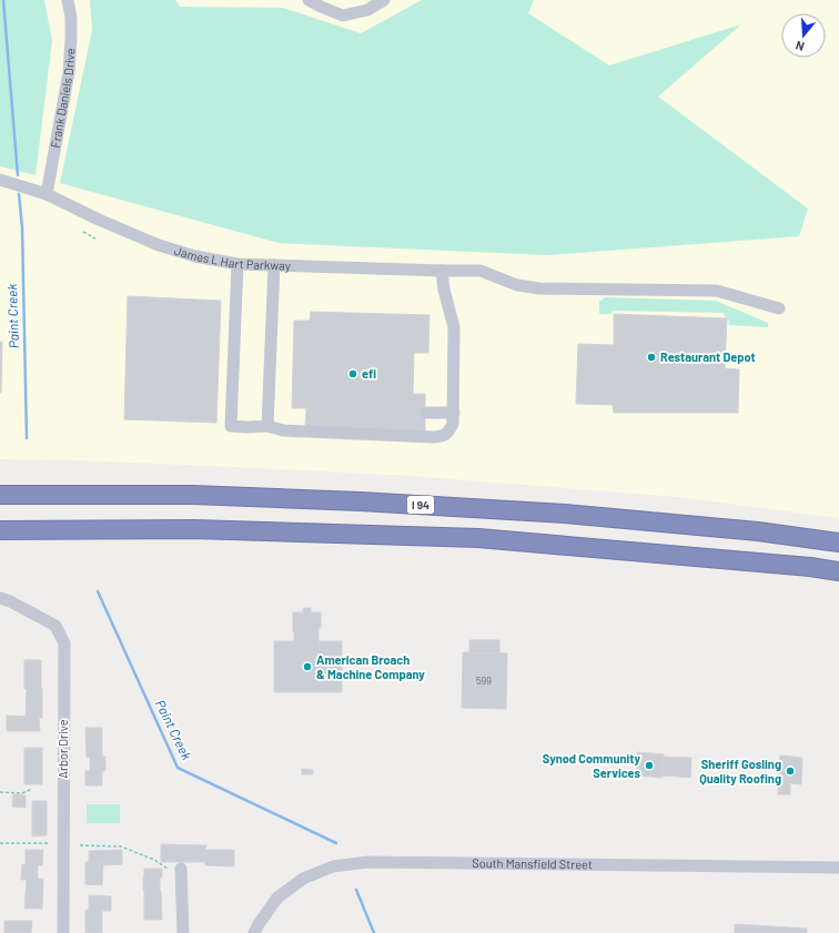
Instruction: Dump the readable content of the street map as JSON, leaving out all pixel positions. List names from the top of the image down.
{
  "streets": {
    "highway": ["I 94"],
    "street": [
      "Frank Daniels Drive",
      "James L Hart Parkway",
      "Arbor Drive",
      "South Mansfield Street"
    ]
  },
  "crossings": [
    ["Frank Daniels Drive", "James L Hart Parkway"]
  ],
  "water": ["Paint Creek"],
  "places": [
    "Restaurant Depot",
    "efi",
    "American Broach & Machine Company",
    "Synod Community Services",
    "Sheriff Gosling Quality Roofing"
  ],
  "house_numbers": ["599"],
  "north": "bottom"
}
